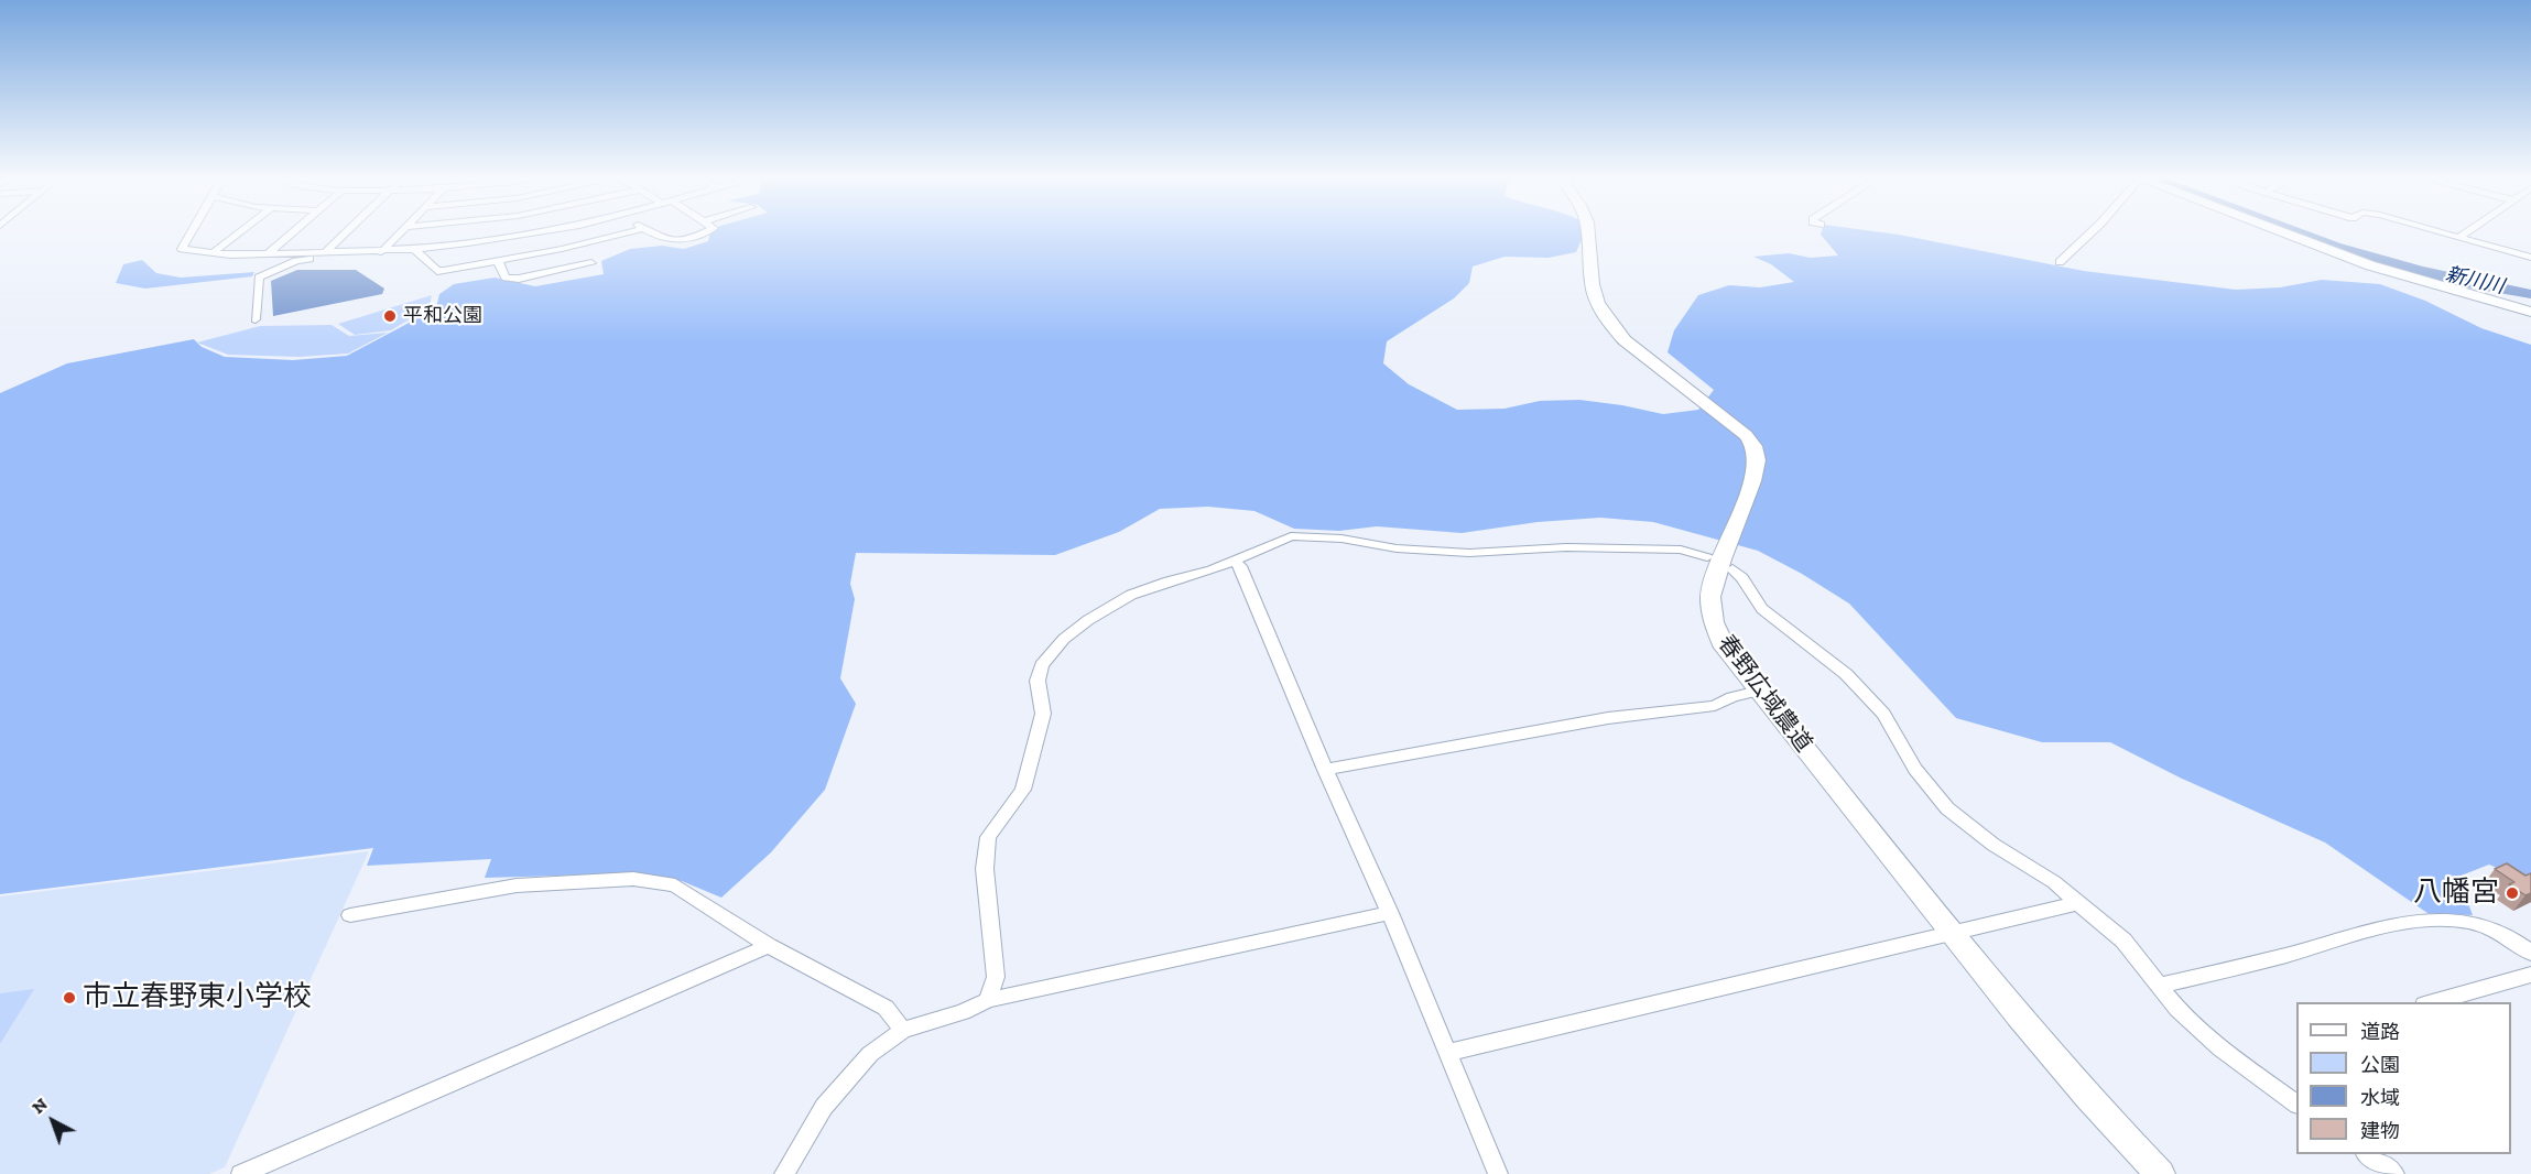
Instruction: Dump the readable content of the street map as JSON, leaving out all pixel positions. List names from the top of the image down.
{
  "streets": {
    "street": ["春野広域農道"]
  },
  "water": ["新川川"],
  "places": ["平和公園", "八幡宮", "市立春野東小学校"],
  "legend": [
    "道路",
    "公園",
    "水域",
    "建物"
  ],
  "north": "top left"
}
